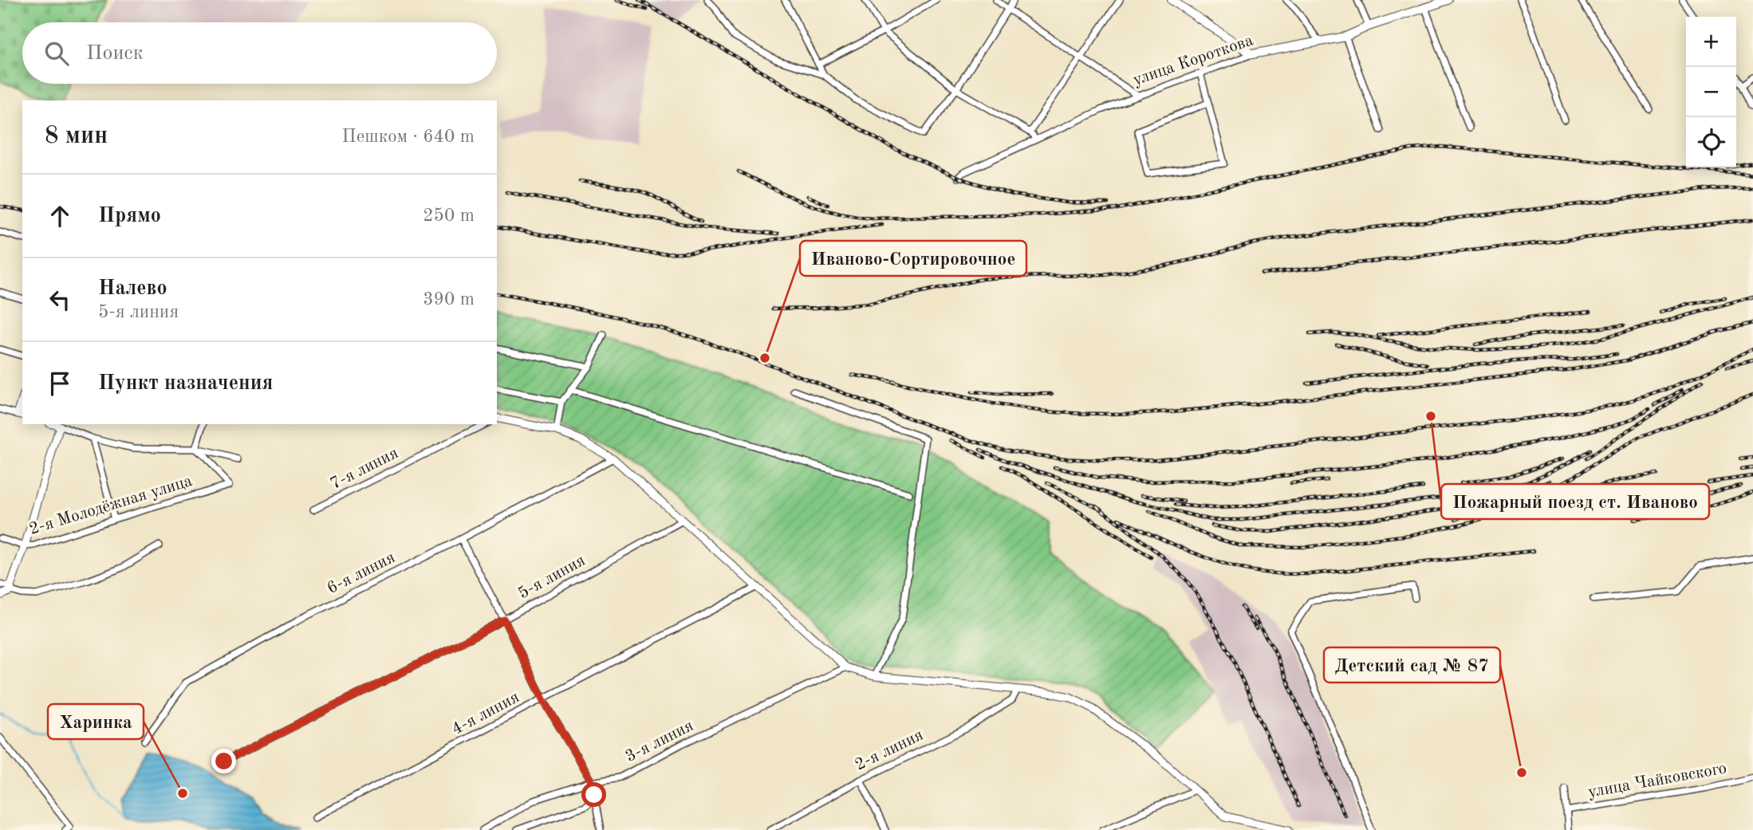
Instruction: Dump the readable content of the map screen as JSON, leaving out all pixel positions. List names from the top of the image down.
{
  "streets": {
    "main road": ["улица Короткова"],
    "street": [
      "7-я линия",
      "2-я Молодёжная улица",
      "6-я линия",
      "5-я линия",
      "4-я линия",
      "3-я линия",
      "2-я линия",
      "улица Чайковского"
    ]
  },
  "places": [
    "Иваново-Сортировочное",
    "Пожарный поезд ст. Иваново",
    "Детский сад № 87",
    "Харинка"
  ],
  "page": {
    "map_buttons": ["+", "−"],
    "search": "Поиск",
    "heading": ["8 мин", "Пешком · 640 m"],
    "list": [
      ["Прямо", "250 m"],
      ["Налево", "5-я линия", "390 m"],
      "Пункт назначения"
    ]
  }
}
